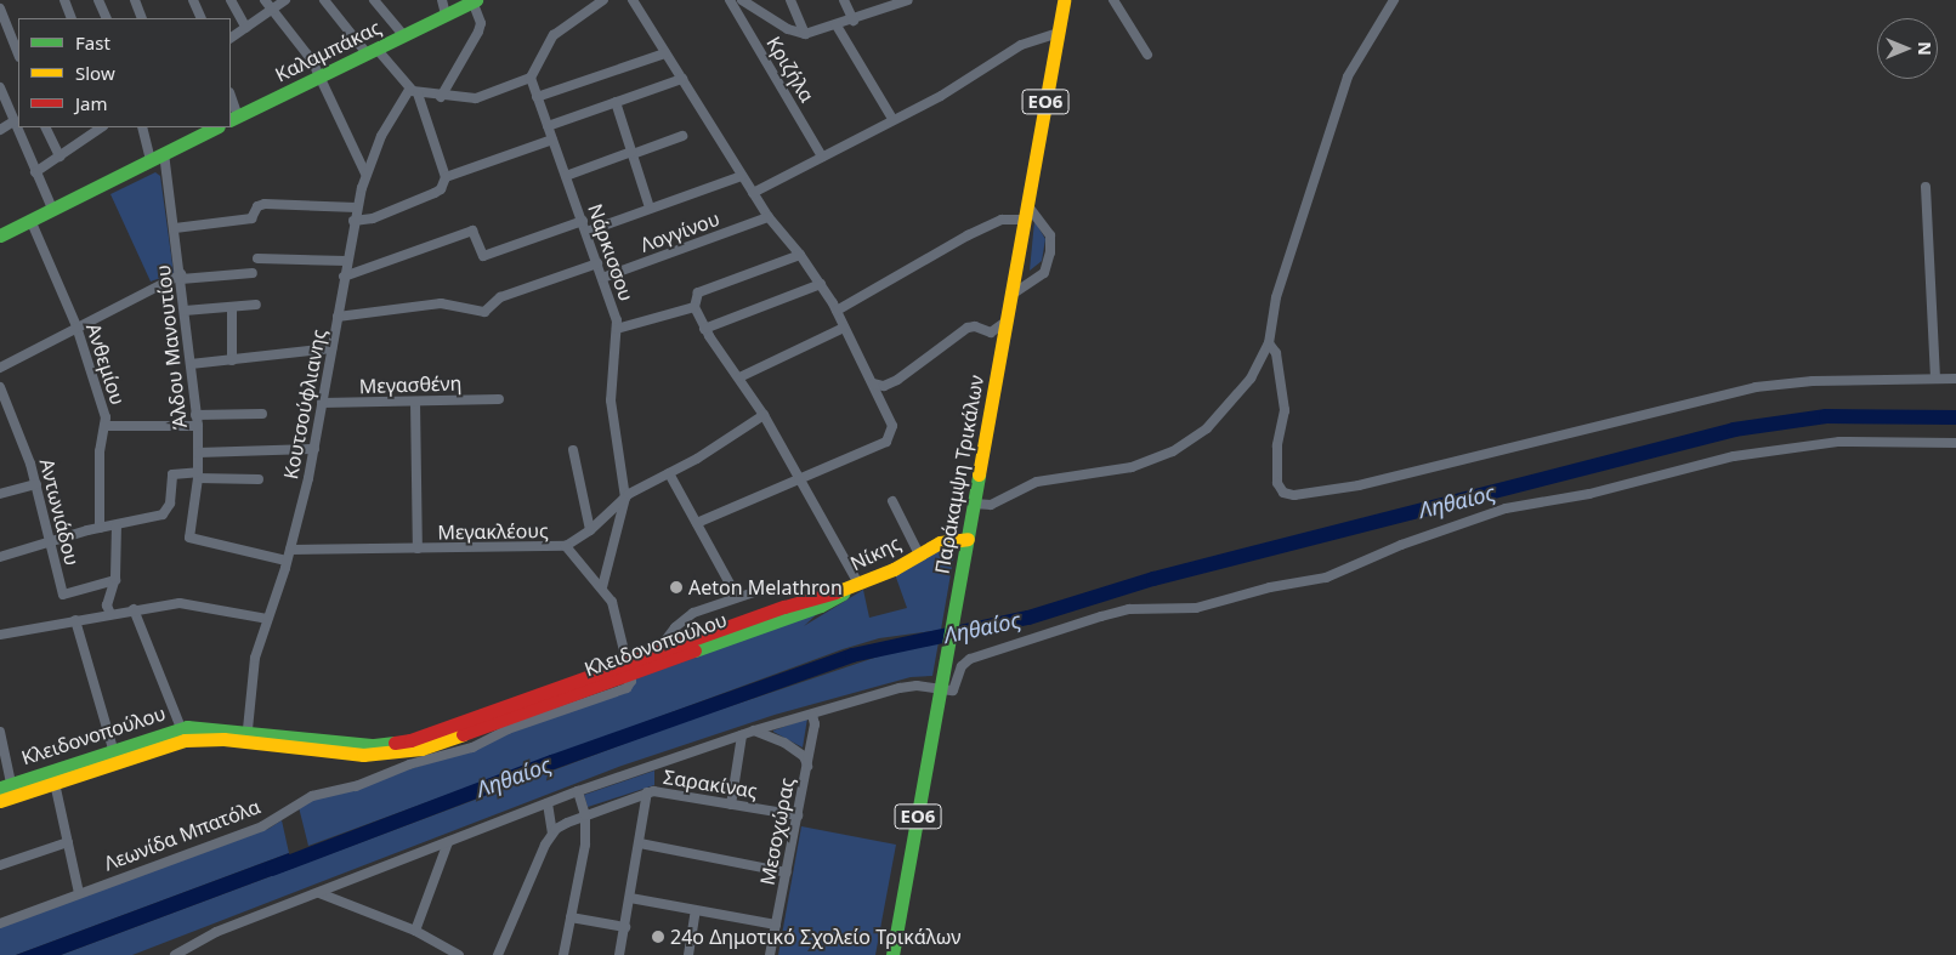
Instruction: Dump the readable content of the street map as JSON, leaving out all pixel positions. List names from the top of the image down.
{
  "streets": {
    "street": [
      "Καλαμπάκας",
      "Κριζήλα",
      "ΕΟ6",
      "Λογγίνου",
      "Νάρκισσου",
      "Άλδου Μανουτίου",
      "Ανθεμίου",
      "Μεγασθένη",
      "Κουτσούφλιανης",
      "Παράκαμψη Τρικάλων",
      "Αντωνιάδου",
      "Μεγακλέους",
      "Νίκης",
      "Κλειδονοπούλου",
      "Σαρακίνας",
      "Μεσοχώρας",
      "Λεωνίδα Μπατόλα"
    ]
  },
  "crossings": [
    ["Λογγίνου", "Νάρκισσου"],
    ["Νάρκισσου", "Μεγακλέους"],
    ["Άλδου Μανουτίου", "Κουτσούφλιανης"],
    ["Μεγασθένη", "Κουτσούφλιανης"],
    ["Κουτσούφλιανης", "Μεγακλέους"],
    ["Κουτσούφλιανης", "Κλειδονοπούλου"],
    ["Παράκαμψη Τρικάλων", "Νίκης"],
    ["Νίκης", "Κλειδονοπούλου"],
    ["Κλειδονοπούλου", "Λεωνίδα Μπατόλα"],
    ["Σαρακίνας", "Μεσοχώρας"]
  ],
  "water": ["Ληθαίος"],
  "places": ["Aeton Melathron", "24ο Δημοτικό Σχολείο Τρικάλων"],
  "legend": ["Fast", "Slow", "Jam"],
  "north": "right"
}
